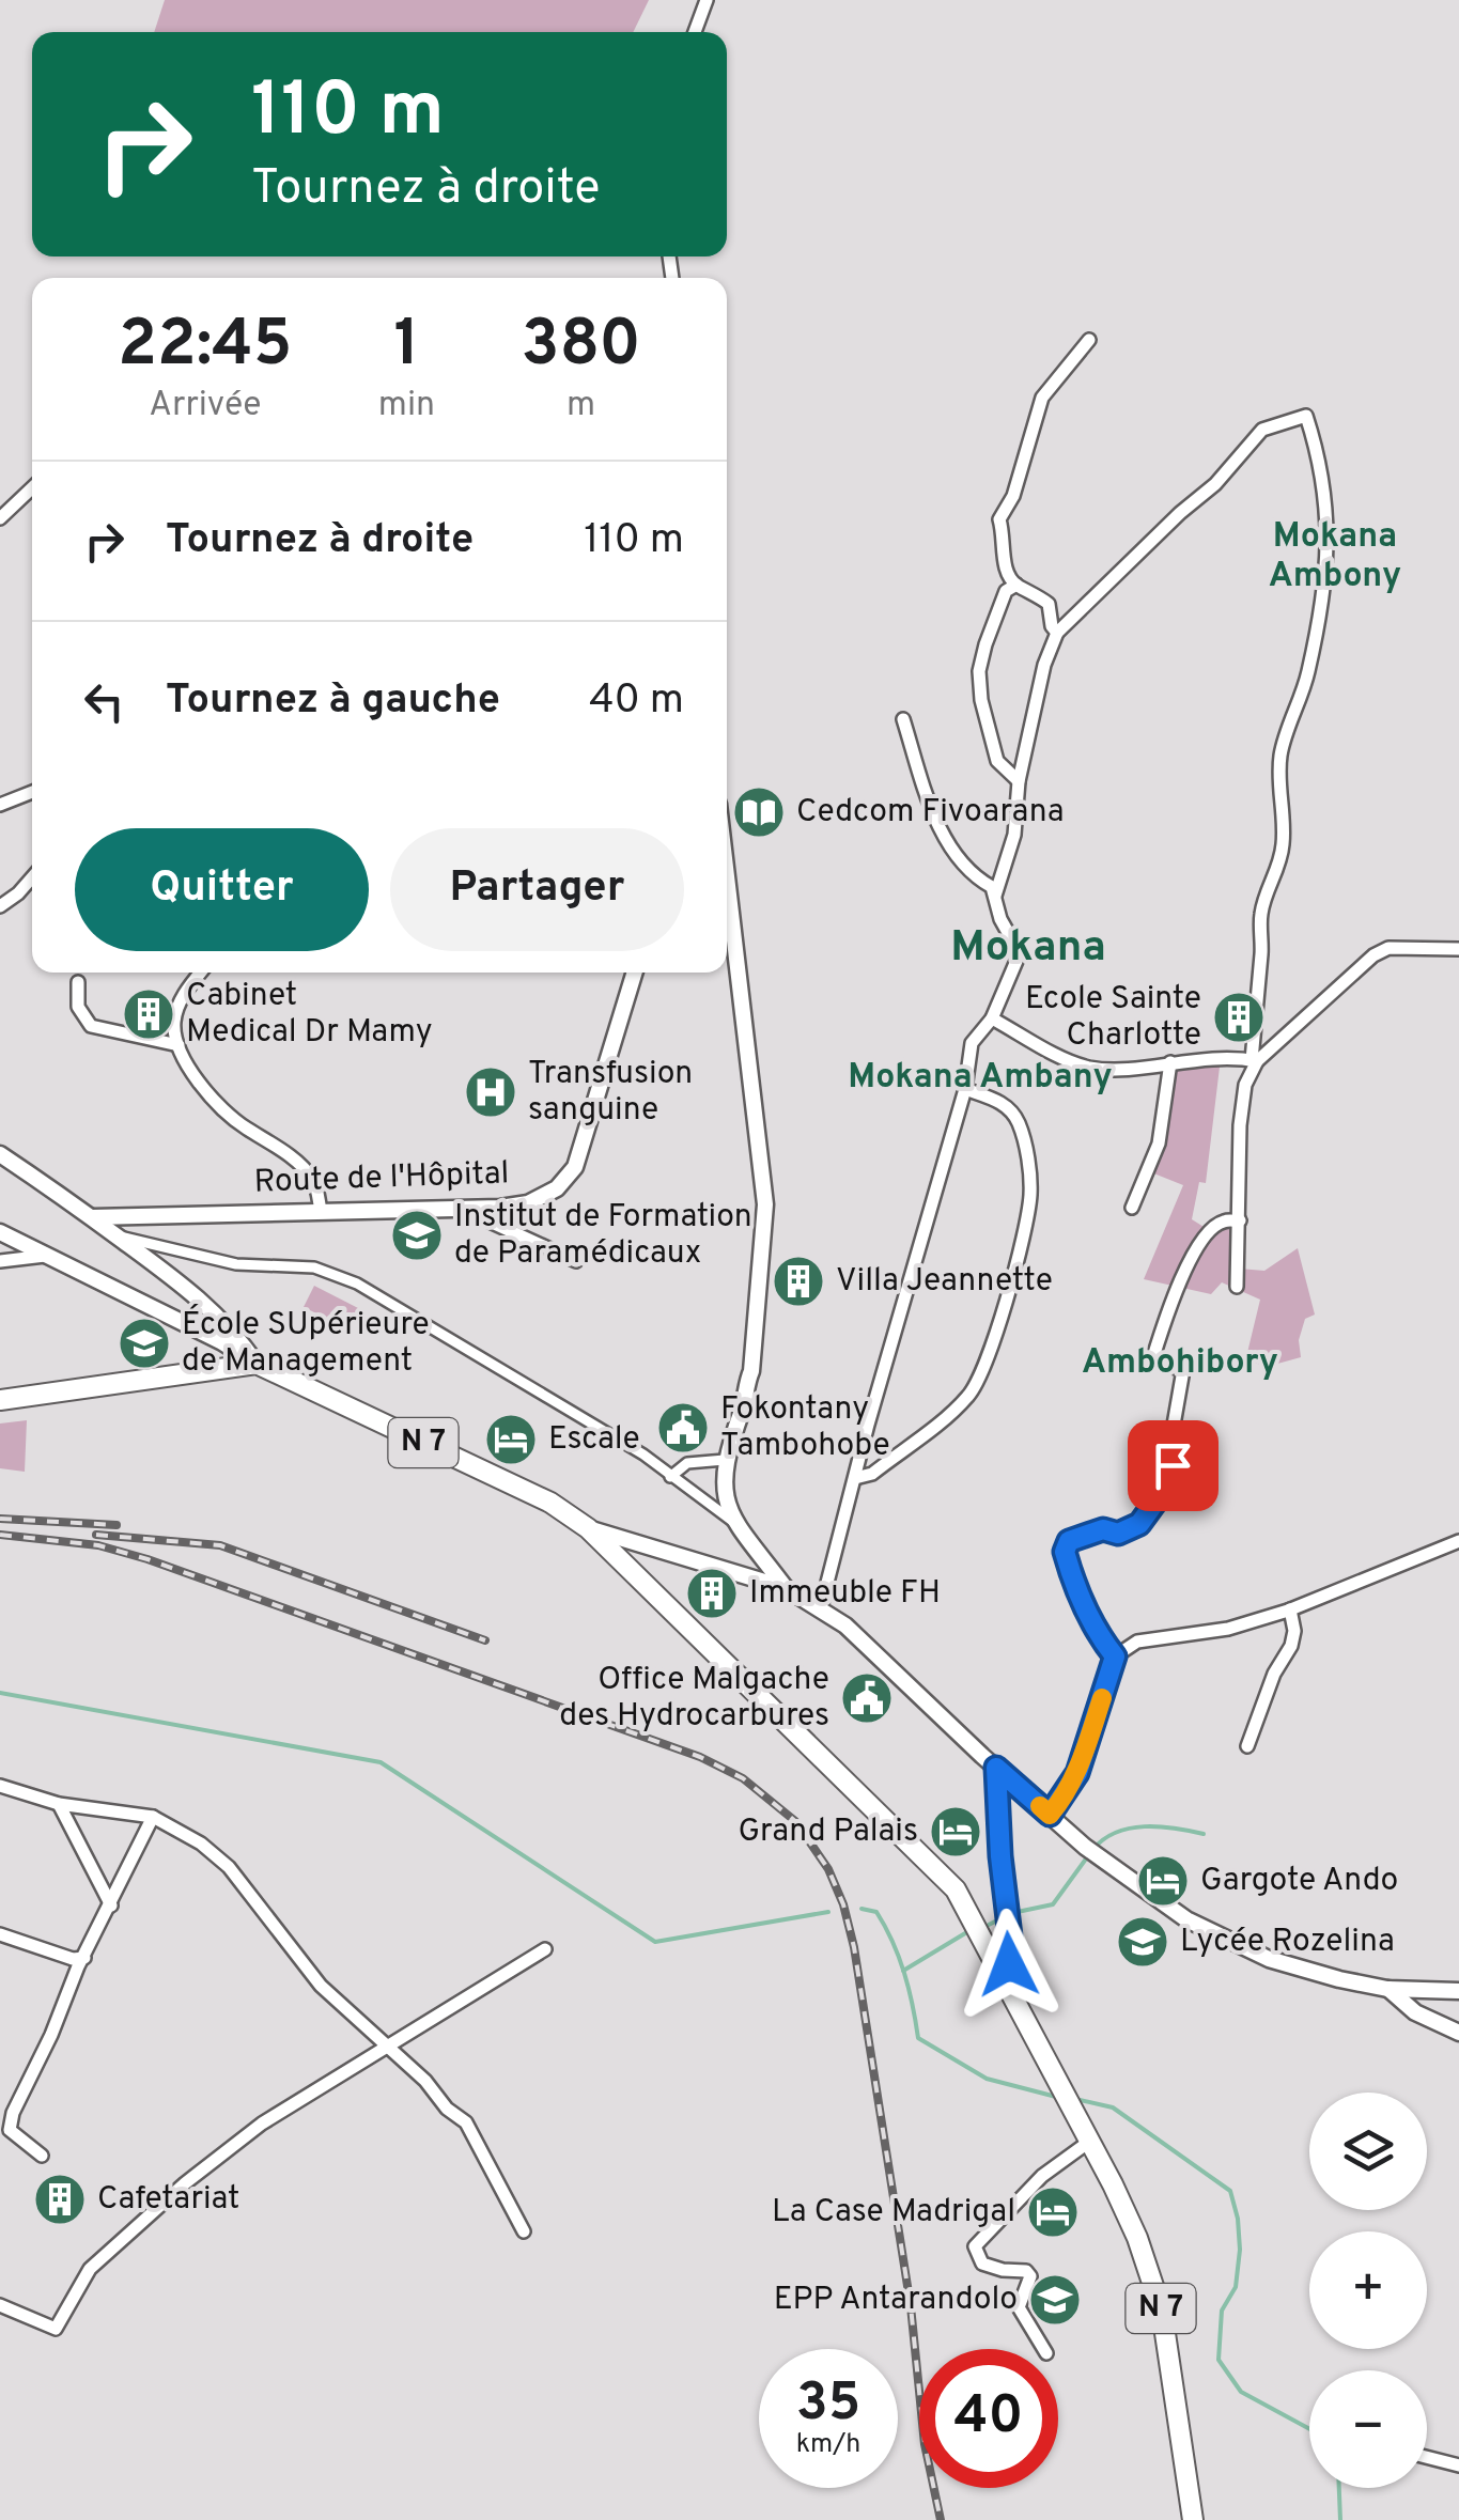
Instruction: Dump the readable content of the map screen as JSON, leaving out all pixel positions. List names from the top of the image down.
{
  "streets": {
    "main road": ["N 7"],
    "street": ["Route de l'Hôpital"]
  },
  "districts": [
    "Mokana Ambony",
    "Mokana",
    "Mokana Ambany",
    "Ambohibory"
  ],
  "places": {
    "library": ["Cedcom Fivoarana"],
    "building": [
      "Cabinet Medical Dr Mamy",
      "Ecole Sainte Charlotte",
      "Villa Jeannette",
      "Immeuble FH",
      "Cafetariat"
    ],
    "hospital": ["Transfusion sanguine"],
    "school or university": [
      "Institut de Formation de Paramédicaux",
      "École SUpérieure de Management",
      "Lycée Rozelina",
      "EPP Antarandolo"
    ],
    "public building": ["Fokontany Tambohobe", "Office Malgache des Hydrocarbures"],
    "hotel": [
      "Escale",
      "Grand Palais",
      "Gargote Ando",
      "La Case Madrigal"
    ]
  },
  "page": {
    "turn": ["110 m", "Tournez à droite"],
    "eta": [
      "22:45",
      "Arrivée",
      "1",
      "min",
      "380",
      "m"
    ],
    "list": [
      {
        "name": "Tournez à droite",
        "value": "110 m"
      },
      {
        "name": "Tournez à gauche",
        "value": "40 m"
      }
    ],
    "buttons": ["Quitter", "Partager"],
    "map_buttons": ["+", "−"],
    "speed": "35 km/h",
    "limit": "40"
  }
}
